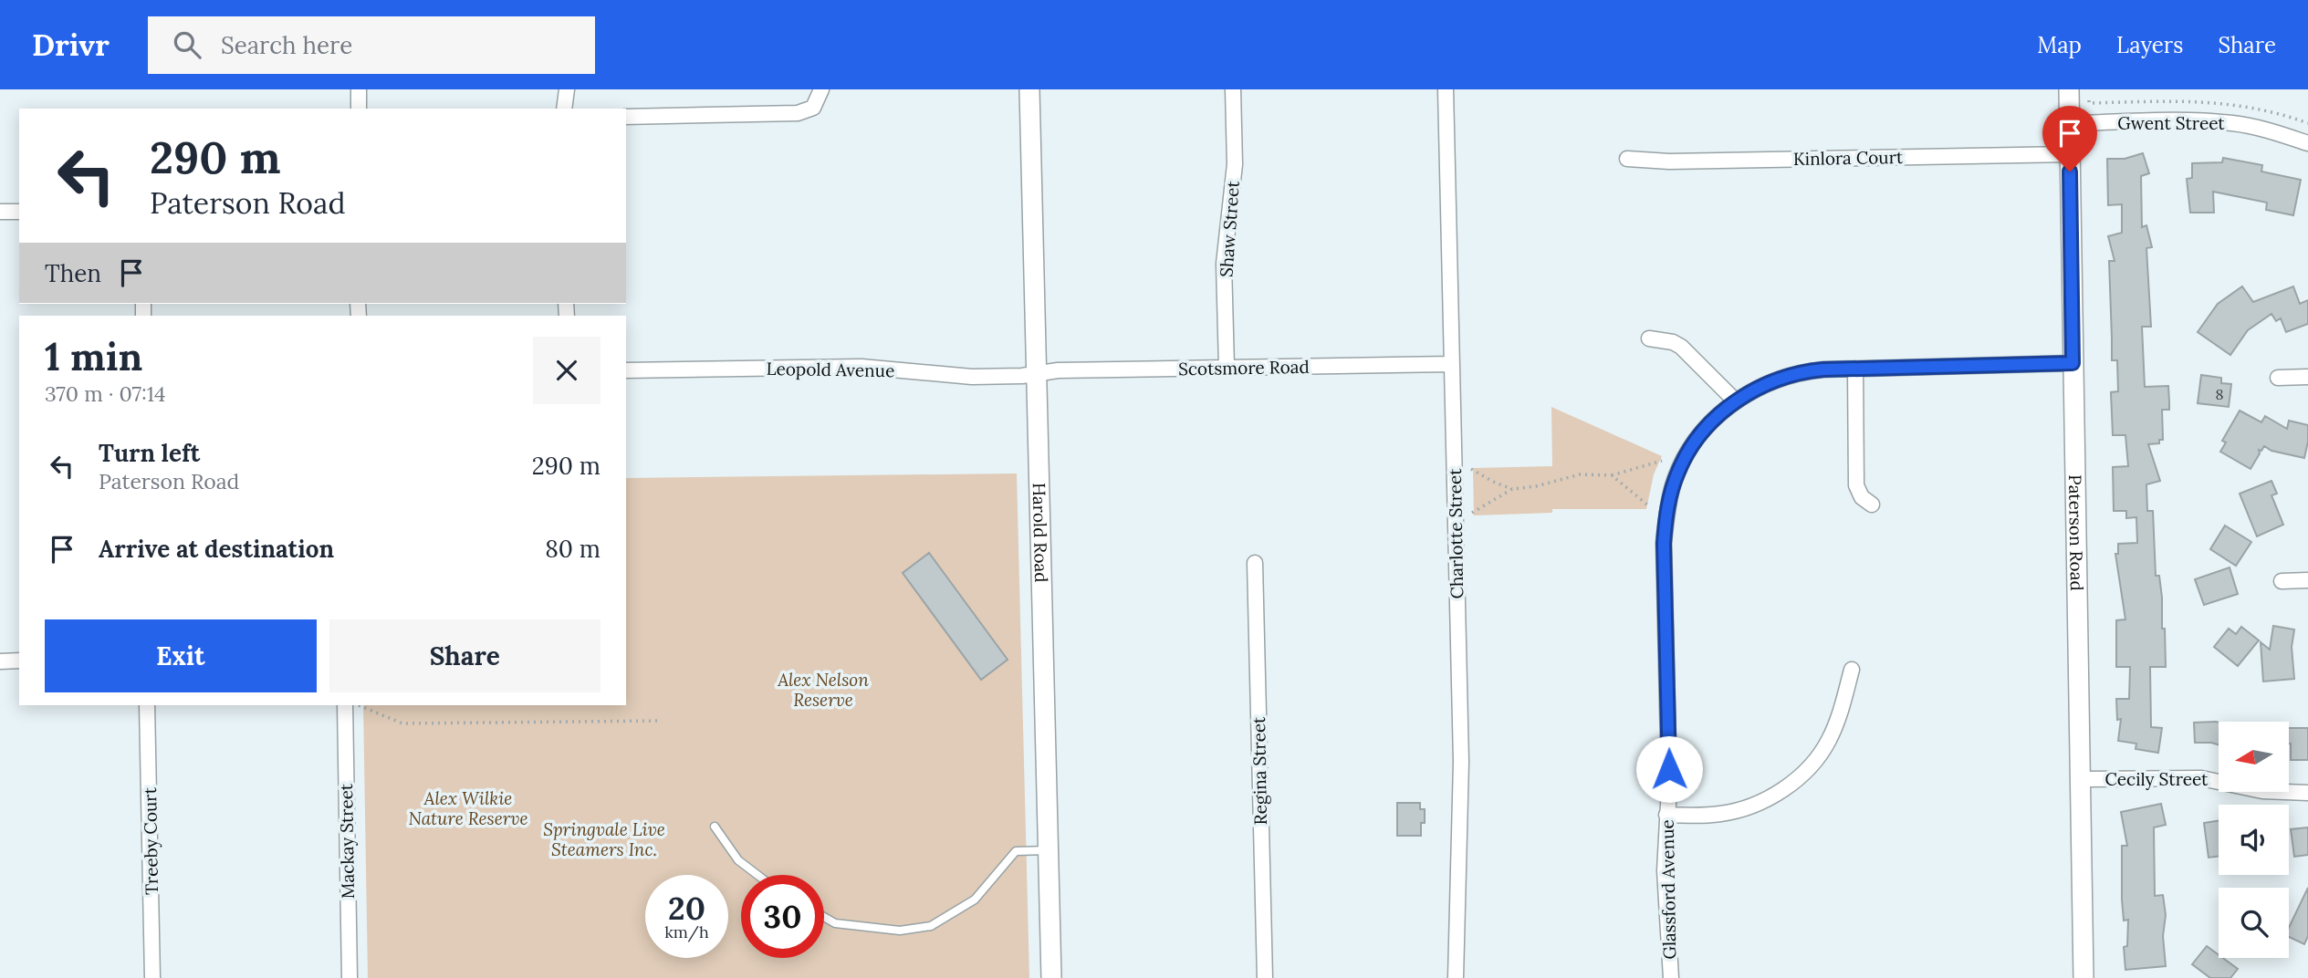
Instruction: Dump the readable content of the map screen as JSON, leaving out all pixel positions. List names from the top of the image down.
{
  "streets": {
    "street": [
      "Gwent Street",
      "Kinlora Court",
      "Shaw Street",
      "Scotsmore Road",
      "Leopold Avenue",
      "Harold Road",
      "Charlotte Street",
      "Paterson Road",
      "Regina Street",
      "Cecily Street",
      "Treeby Court",
      "Mackay Street",
      "Glassford Avenue"
    ]
  },
  "crossings": [
    ["Gwent Street", "Paterson Road"],
    ["Kinlora Court", "Paterson Road"],
    ["Shaw Street", "Scotsmore Road"],
    ["Scotsmore Road", "Leopold Avenue"],
    ["Scotsmore Road", "Harold Road"],
    ["Scotsmore Road", "Charlotte Street"],
    ["Leopold Avenue", "Harold Road"],
    ["Paterson Road", "Cecily Street"],
    ["Paterson Road", "Glassford Avenue"]
  ],
  "parks": ["Alex Nelson Reserve", "Alex Wilkie Nature Reserve", "Springvale Live Steamers Inc."],
  "house_numbers": ["8"],
  "north": "left",
  "page": {
    "header": "Drivr",
    "search": "Search here",
    "nav": ["Map", "Layers", "Share"],
    "turn": ["290 m", "Paterson Road"],
    "then": "Then",
    "heading": ["1 min", "370 m · 07:14"],
    "list": [
      {
        "name": "Turn left",
        "note": "Paterson Road",
        "value": "290 m"
      },
      {
        "name": "Arrive at destination",
        "value": "80 m"
      }
    ],
    "buttons": ["Exit", "Share"],
    "speed": "20 km/h",
    "limit": "30"
  }
}
